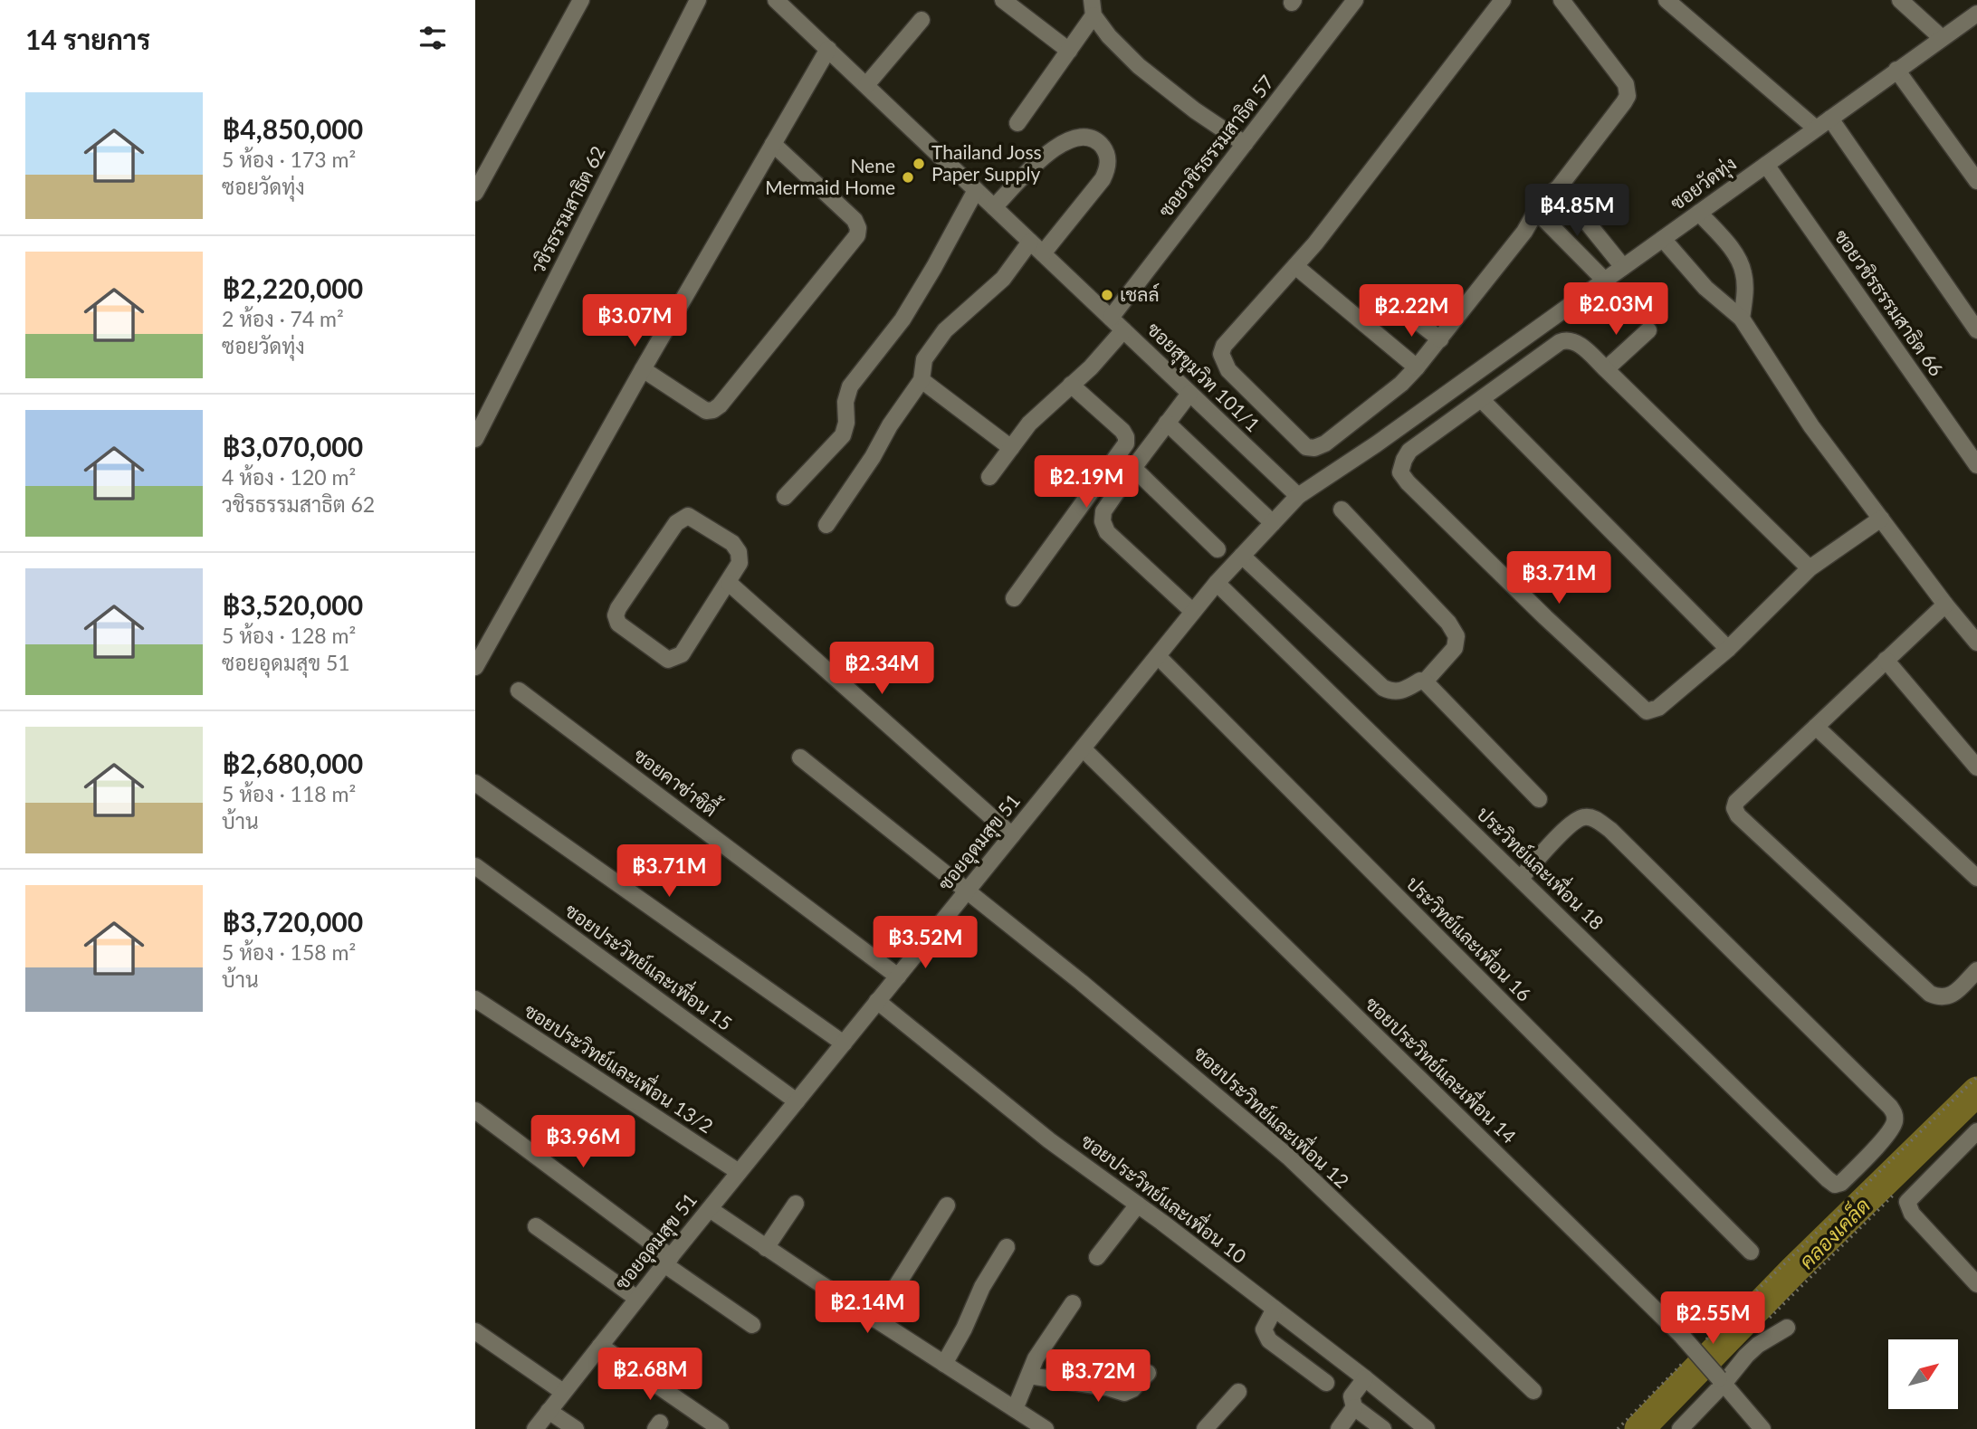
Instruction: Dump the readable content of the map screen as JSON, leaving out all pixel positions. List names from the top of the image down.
{
  "streets": {
    "street": [
      "ซอยวชิรธรรมสาธิต 57",
      "ซอยวัดทุ่ง",
      "วชิรธรรมสาธิต 62",
      "ซอยวชิรธรรมสาธิต 66",
      "ซอยสุขุมวิท 101/1",
      "ซอยคาซ่าซิตี้",
      "ซอยอุดมสุข 51",
      "ประวิทย์และเพื่อน 18",
      "ประวิทย์และเพื่อน 16",
      "ซอยประวิทย์และเพื่อน 15",
      "ซอยประวิทย์และเพื่อน 13/2",
      "ซอยประวิทย์และเพื่อน 14",
      "ซอยประวิทย์และเพื่อน 12",
      "ซอยประวิทย์และเพื่อน 10"
    ]
  },
  "crossings": [
    ["ซอยวชิรธรรมสาธิต 57", "ซอยสุขุมวิท 101/1"],
    ["ซอยวัดทุ่ง", "ซอยวชิรธรรมสาธิต 66"],
    ["ซอยวัดทุ่ง", "ซอยสุขุมวิท 101/1"],
    ["ซอยวัดทุ่ง", "ซอยอุดมสุข 51"],
    ["ซอยสุขุมวิท 101/1", "ซอยอุดมสุข 51"],
    ["ซอยคาซ่าซิตี้", "ซอยอุดมสุข 51"],
    ["ซอยอุดมสุข 51", "ประวิทย์และเพื่อน 18"],
    ["ซอยอุดมสุข 51", "ประวิทย์และเพื่อน 16"],
    ["ซอยอุดมสุข 51", "ซอยประวิทย์และเพื่อน 15"],
    ["ซอยอุดมสุข 51", "ซอยประวิทย์และเพื่อน 13/2"],
    ["ซอยอุดมสุข 51", "ซอยประวิทย์และเพื่อน 14"],
    ["ซอยอุดมสุข 51", "ซอยประวิทย์และเพื่อน 12"],
    ["ซอยอุดมสุข 51", "ซอยประวิทย์และเพื่อน 10"]
  ],
  "water": ["คลองเคล็ด"],
  "places": ["Thailand Joss Paper Supply", "Nene Mermaid Home", "เชลล์"],
  "north": "top right",
  "page": {
    "heading": "14 รายการ",
    "list": [
      {
        "name": "฿4,850,000",
        "note": "5 ห้อง · 173 m² · ซอยวัดทุ่ง"
      },
      {
        "name": "฿2,220,000",
        "note": "2 ห้อง · 74 m² · ซอยวัดทุ่ง"
      },
      {
        "name": "฿3,070,000",
        "note": "4 ห้อง · 120 m² · วชิรธรรมสาธิต 62"
      },
      {
        "name": "฿3,520,000",
        "note": "5 ห้อง · 128 m² · ซอยอุดมสุข 51"
      },
      {
        "name": "฿2,680,000",
        "note": "5 ห้อง · 118 m² · บ้าน"
      },
      {
        "name": "฿3,720,000",
        "note": "5 ห้อง · 158 m² · บ้าน"
      }
    ],
    "price": [
      "฿4.85M",
      "฿2.03M",
      "฿2.22M",
      "฿3.07M",
      "฿2.19M",
      "฿3.71M",
      "฿2.34M",
      "฿3.71M",
      "฿3.52M",
      "฿3.96M",
      "฿2.14M",
      "฿2.55M",
      "฿2.68M",
      "฿3.72M"
    ]
  }
}
